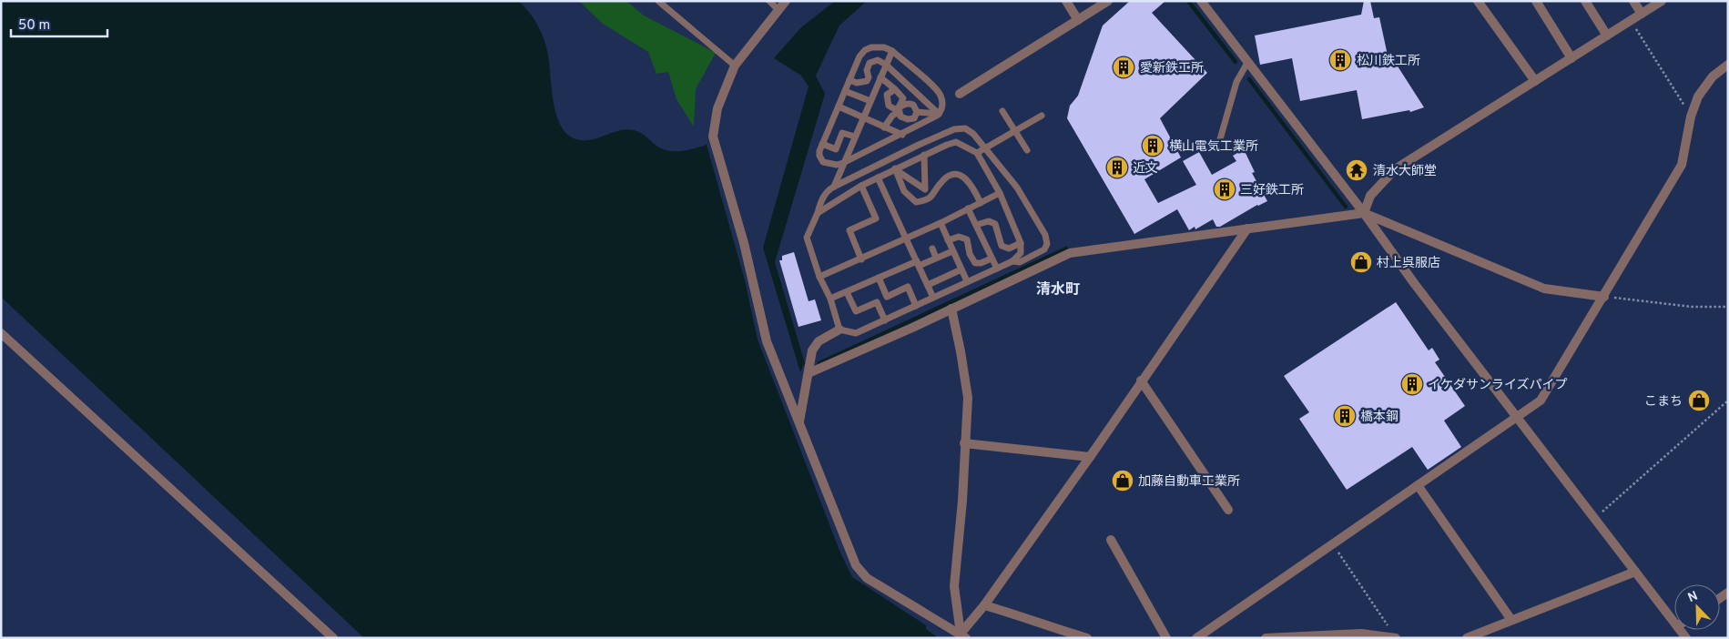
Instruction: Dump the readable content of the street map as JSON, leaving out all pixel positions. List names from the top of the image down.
{
  "districts": ["清水町"],
  "places": {
    "building": [
      "松川鉄工所",
      "愛新鉄工所",
      "横山電気工業所",
      "近文",
      "三好鉄工所",
      "イケダサンライズパイプ",
      "橋本鋼"
    ],
    "temple": ["清水大師堂"],
    "shop": ["村上呉服店", "こまち", "加藤自動車工業所"]
  },
  "scale_bar": "50 m",
  "north": "top left"
}
